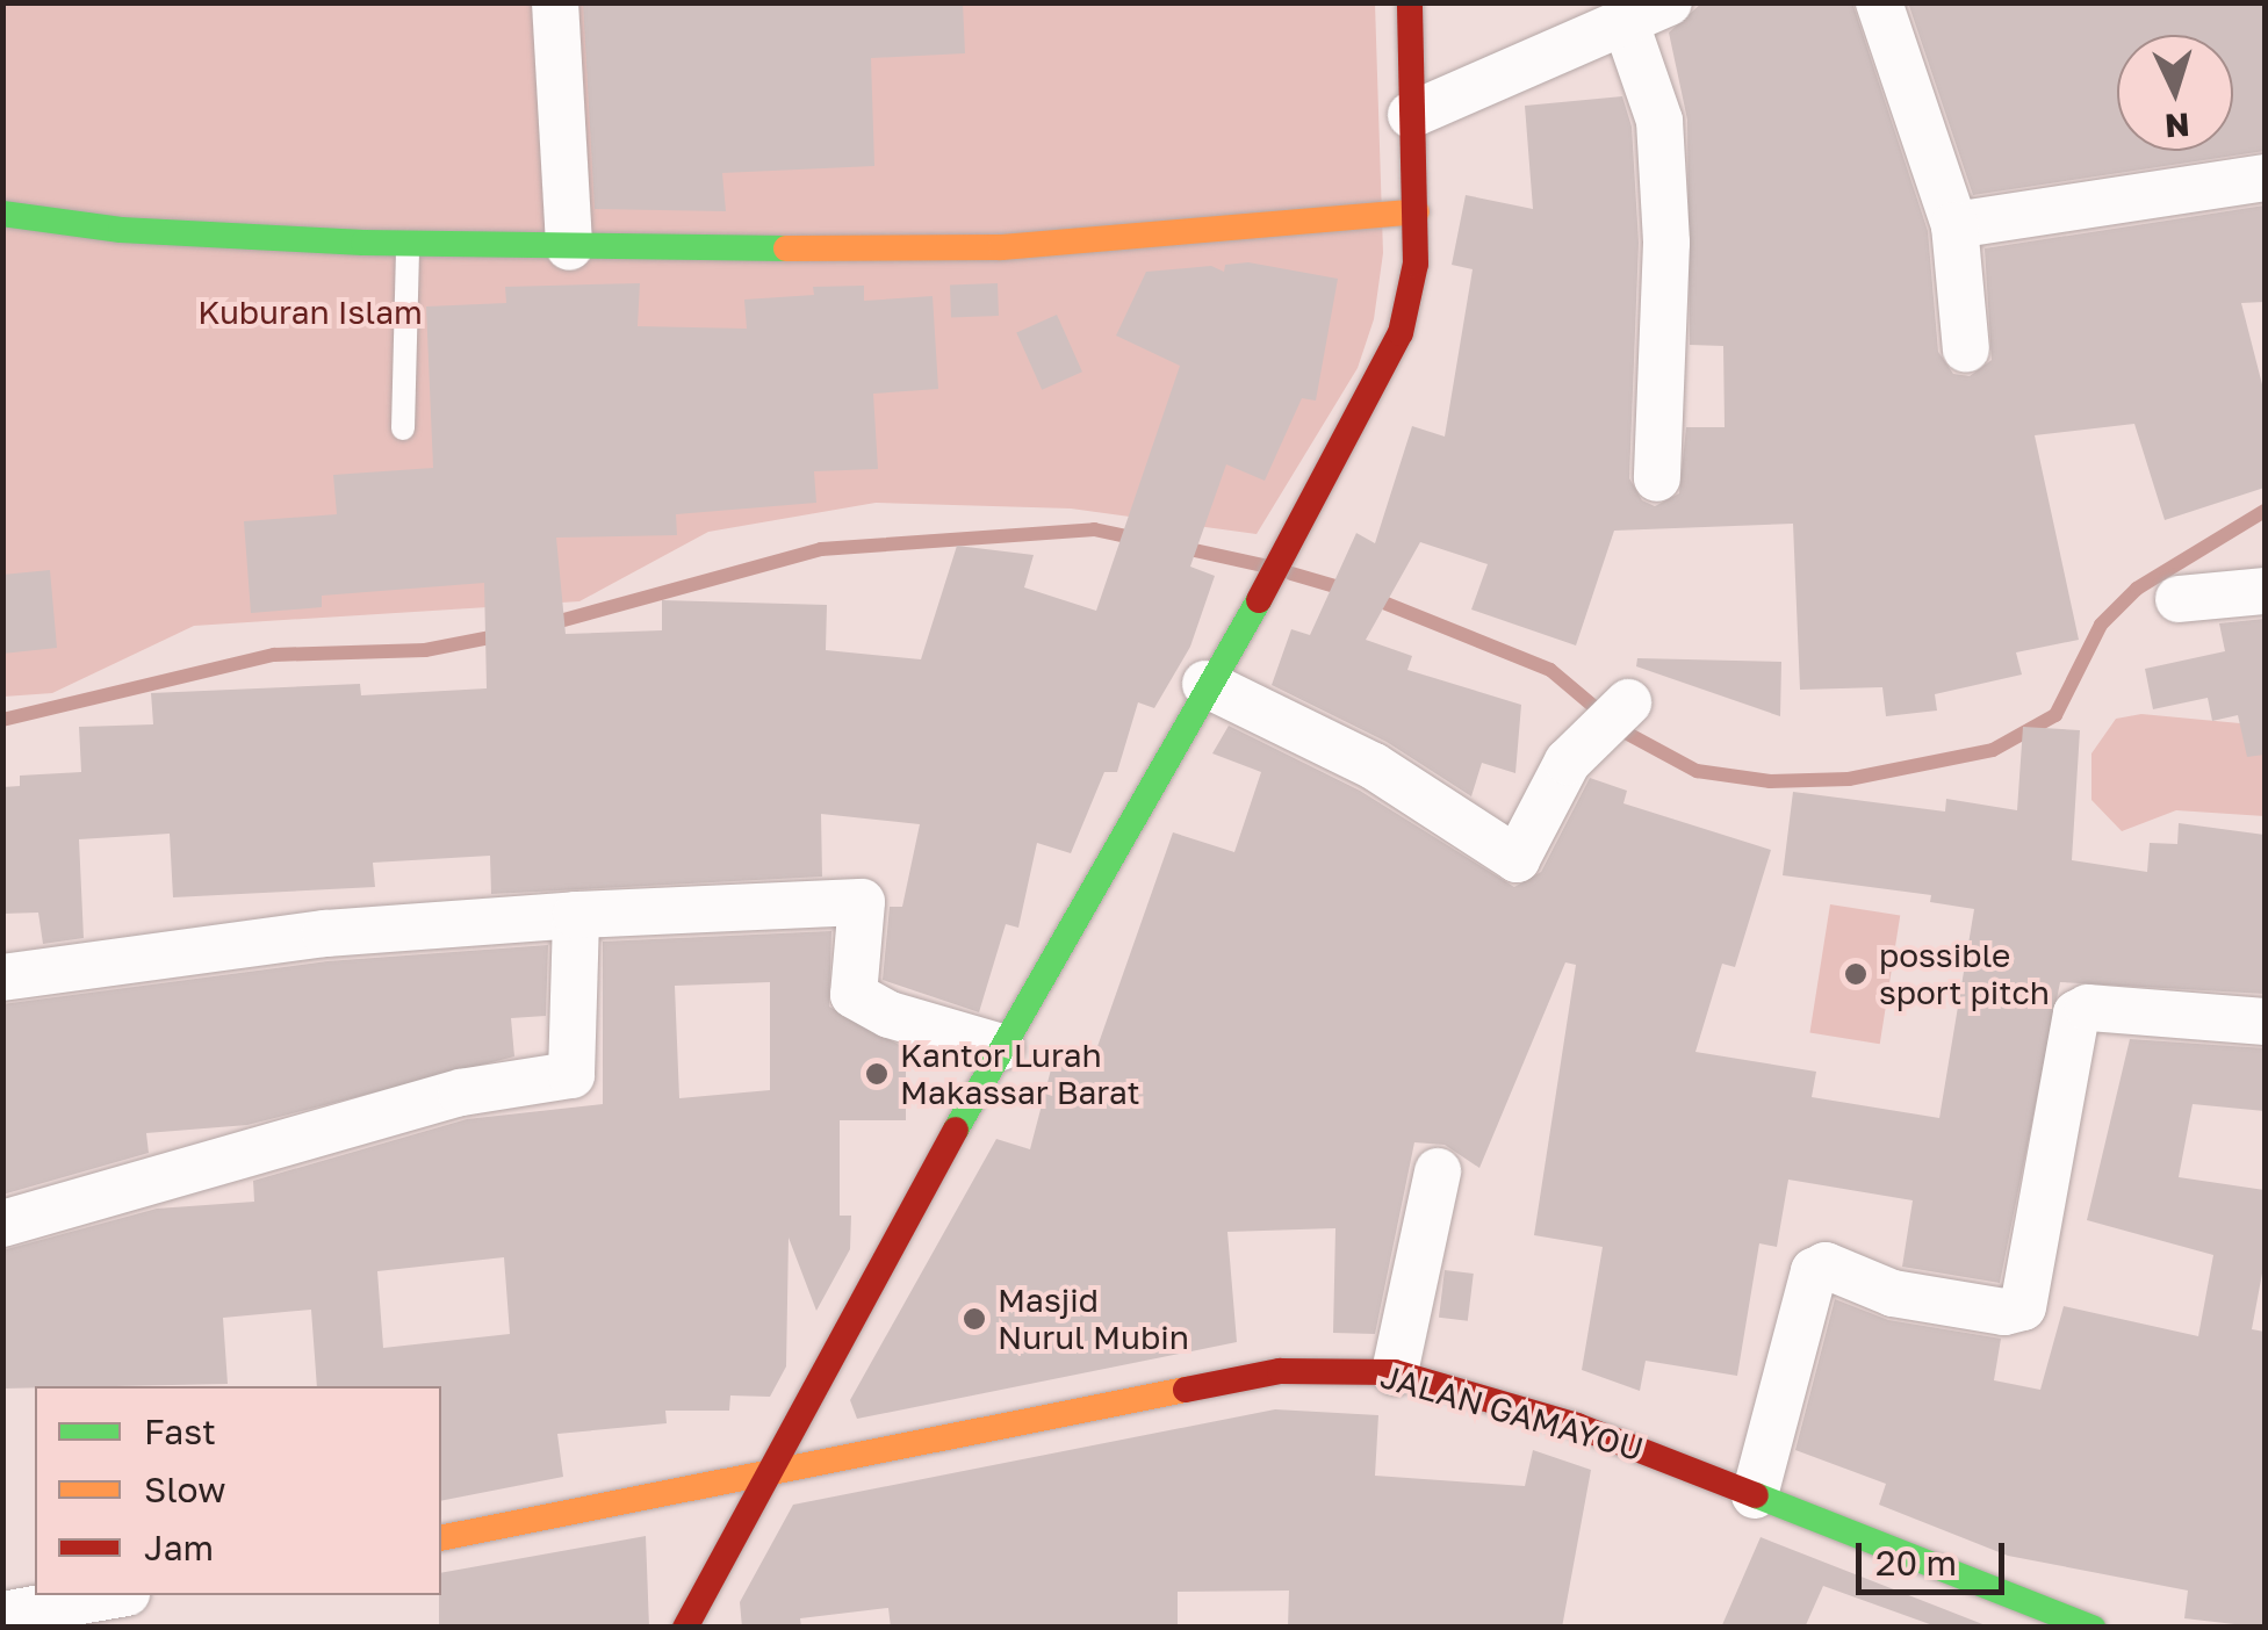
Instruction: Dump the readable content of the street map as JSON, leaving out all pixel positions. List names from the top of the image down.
{
  "streets": {
    "street": ["JALAN GAMAYOU"]
  },
  "parks": ["Kuburan Islam"],
  "places": ["possible sport pitch", "Kantor Lurah Makassar Barat", "Masjid Nurul Mubin"],
  "legend": ["Fast", "Slow", "Jam"],
  "scale_bar": "20 m",
  "north": "bottom"
}
